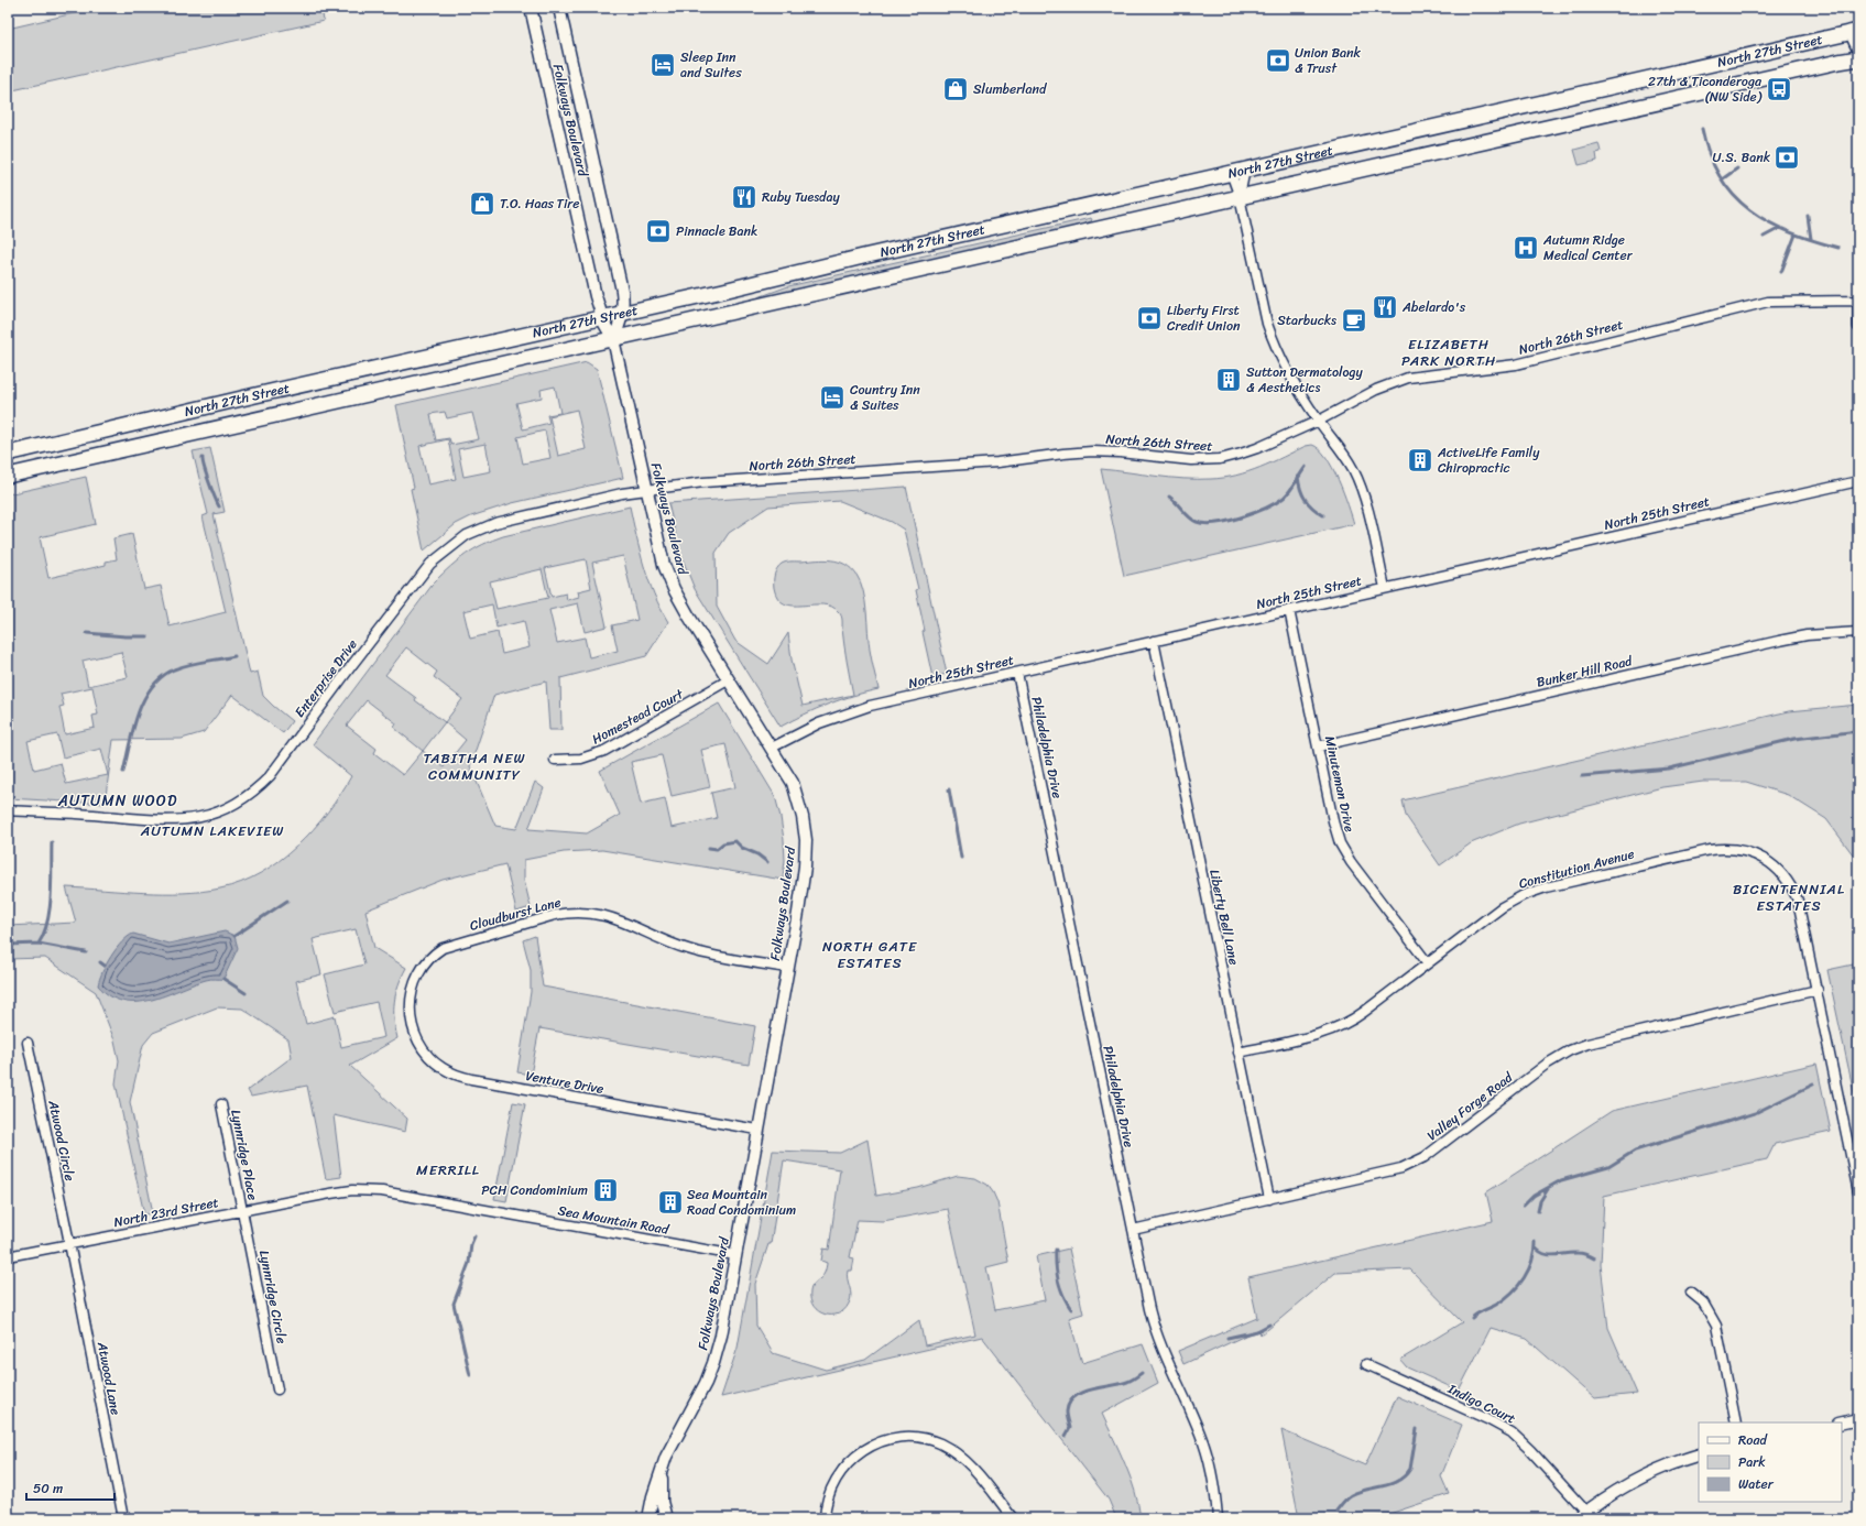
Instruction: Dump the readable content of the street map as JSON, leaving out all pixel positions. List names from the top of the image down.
{
  "streets": {
    "main road": ["North 27th Street"],
    "street": [
      "Folkways Boulevard",
      "North 26th Street",
      "North 25th Street",
      "Bunker Hill Road",
      "Enterprise Drive",
      "Homestead Court",
      "Philadelphia Drive",
      "Minuteman Drive",
      "Constitution Avenue",
      "Cloudburst Lane",
      "Liberty Bell Lane",
      "Venture Drive",
      "Valley Forge Road",
      "Atwood Circle",
      "Lynnridge Place",
      "North 23rd Street",
      "Sea Mountain Road",
      "Lynnridge Circle",
      "Atwood Lane",
      "Indigo Court"
    ]
  },
  "crossings": [
    ["North 27th Street", "Folkways Boulevard"],
    ["Folkways Boulevard", "North 26th Street"],
    ["Folkways Boulevard", "North 25th Street"],
    ["Folkways Boulevard", "Enterprise Drive"],
    ["Folkways Boulevard", "Homestead Court"],
    ["Folkways Boulevard", "Cloudburst Lane"],
    ["Folkways Boulevard", "Venture Drive"],
    ["Folkways Boulevard", "Sea Mountain Road"],
    ["North 26th Street", "Enterprise Drive"],
    ["North 25th Street", "Philadelphia Drive"],
    ["North 25th Street", "Minuteman Drive"],
    ["North 25th Street", "Liberty Bell Lane"],
    ["Bunker Hill Road", "Minuteman Drive"],
    ["Philadelphia Drive", "Valley Forge Road"],
    ["Minuteman Drive", "Constitution Avenue"],
    ["Constitution Avenue", "Liberty Bell Lane"],
    ["Constitution Avenue", "Valley Forge Road"],
    ["Cloudburst Lane", "Venture Drive"],
    ["Liberty Bell Lane", "Valley Forge Road"],
    ["Atwood Circle", "North 23rd Street"],
    ["Atwood Circle", "Atwood Lane"],
    ["Lynnridge Place", "North 23rd Street"],
    ["Lynnridge Place", "Lynnridge Circle"],
    ["North 23rd Street", "Sea Mountain Road"],
    ["North 23rd Street", "Lynnridge Circle"],
    ["North 23rd Street", "Atwood Lane"]
  ],
  "districts": [
    "ELIZABETH PARK NORTH",
    "TABITHA NEW COMMUNITY",
    "AUTUMN WOOD",
    "AUTUMN LAKEVIEW",
    "BICENTENNIAL ESTATES",
    "NORTH GATE ESTATES",
    "MERRILL"
  ],
  "places": {
    "bank": [
      "Union Bank & Trust",
      "U.S. Bank",
      "Pinnacle Bank",
      "Liberty First Credit Union"
    ],
    "hotel": ["Sleep Inn and Suites", "Country Inn & Suites"],
    "shop": ["Slumberland", "T.O. Haas Tire"],
    "bus stop": ["27th & Ticonderoga (NW Side)"],
    "restaurant": ["Ruby Tuesday", "Abelardo's"],
    "hospital": ["Autumn Ridge Medical Center"],
    "cafe": ["Starbucks"],
    "building": [
      "Sutton Dermatology & Aesthetics",
      "ActiveLife Family Chiropractic",
      "PCH Condominium",
      "Sea Mountain Road Condominium"
    ]
  },
  "legend": ["Road", "Park", "Water"],
  "scale_bar": "50 m"
}
